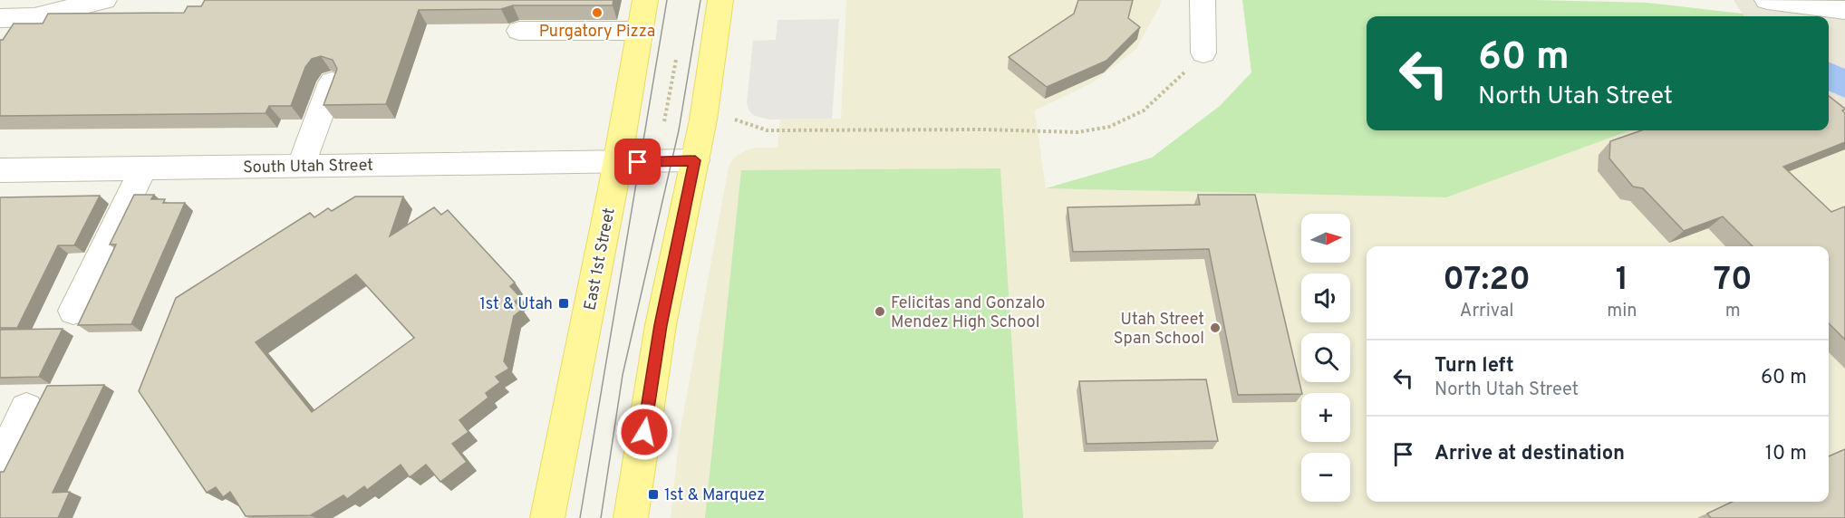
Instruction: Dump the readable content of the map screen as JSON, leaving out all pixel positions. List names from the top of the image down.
{
  "streets": {
    "main road": ["East 1st Street"],
    "street": ["South Utah Street"]
  },
  "crossings": [
    ["South Utah Street", "East 1st Street"]
  ],
  "places": {
    "other": ["Purgatory Pizza", "Felicitas and Gonzalo Mendez High School", "Utah Street Span School"],
    "transit": ["1st & Utah", "1st & Marquez"]
  },
  "north": "right",
  "page": {
    "turn": ["60 m", "North Utah Street"],
    "map_buttons": ["+", "−"],
    "eta": [
      "07:20",
      "Arrival",
      "1",
      "min",
      "70",
      "m"
    ],
    "list": [
      {
        "name": "Turn left",
        "note": "North Utah Street",
        "value": "60 m"
      },
      {
        "name": "Arrive at destination",
        "value": "10 m"
      }
    ]
  }
}
